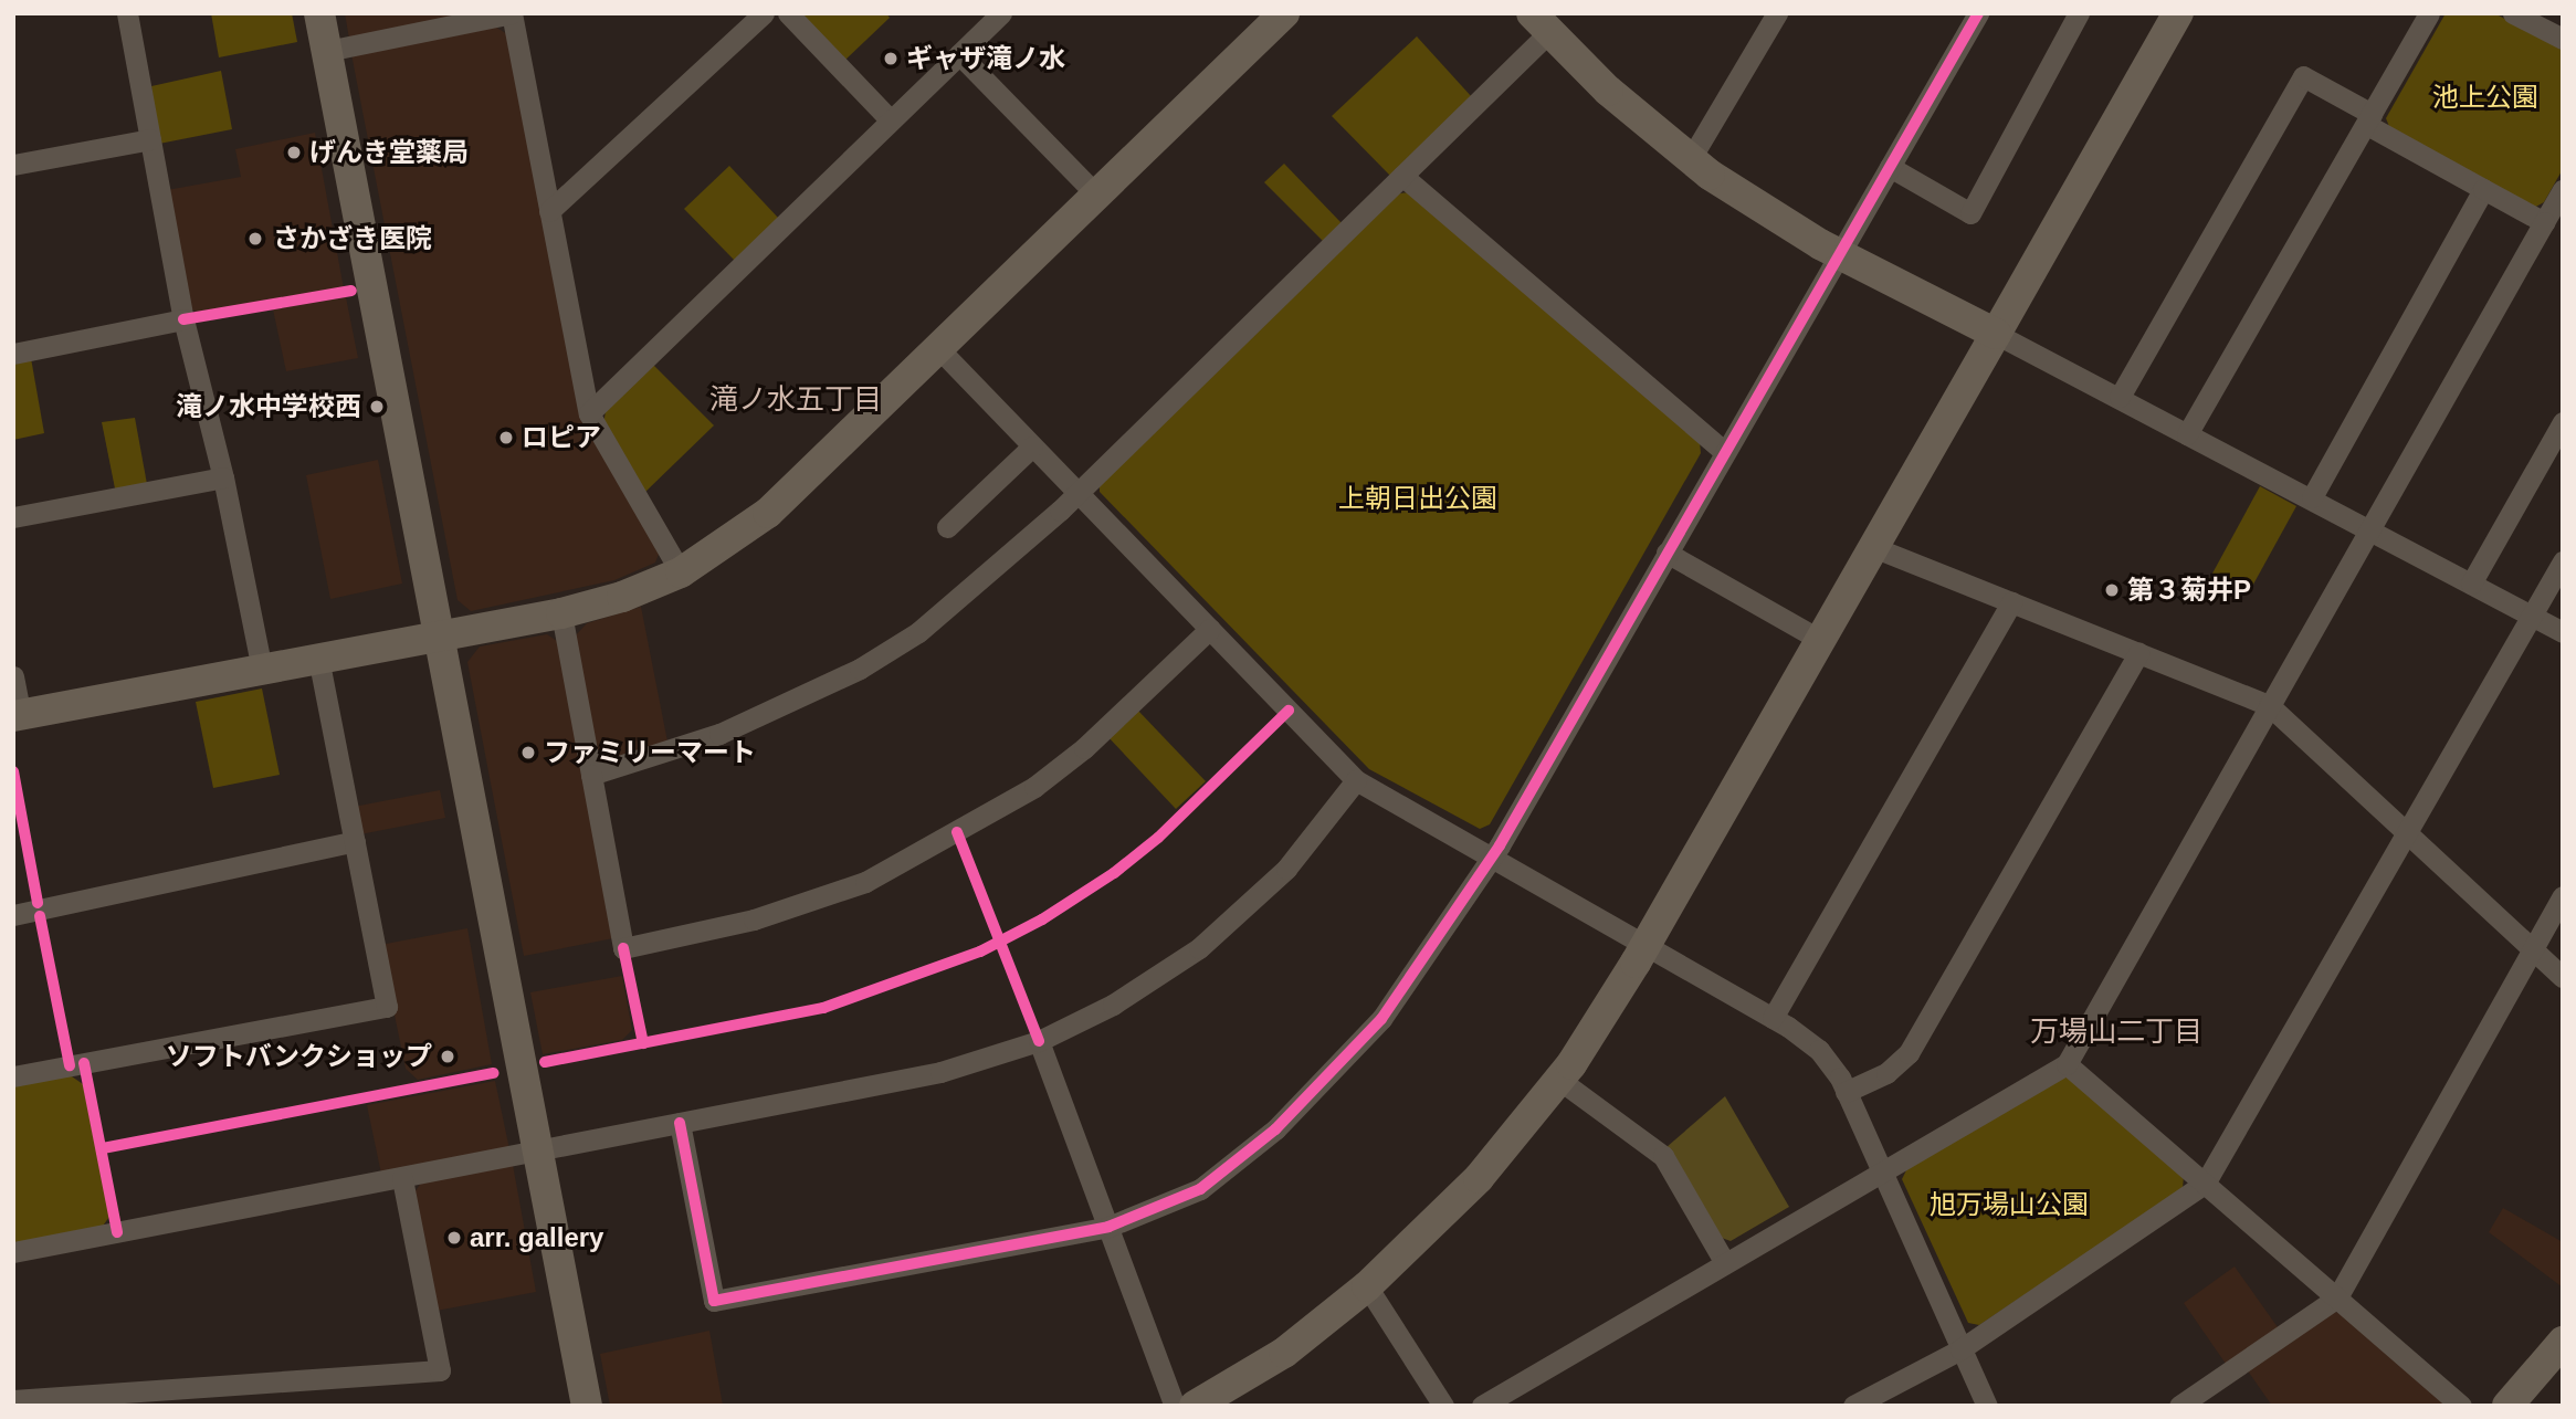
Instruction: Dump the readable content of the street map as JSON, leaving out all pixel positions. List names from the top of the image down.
{
  "districts": ["滝ノ水五丁目", "万場山二丁目"],
  "parks": ["池上公園", "上朝日出公園", "旭万場山公園"],
  "places": [
    "ギャザ滝ノ水",
    "げんき堂薬局",
    "さかざき医院",
    "滝ノ水中学校西",
    "ロピア",
    "第３菊井P",
    "ファミリーマート",
    "ソフトバンクショップ",
    "arr. gallery"
  ]
}
